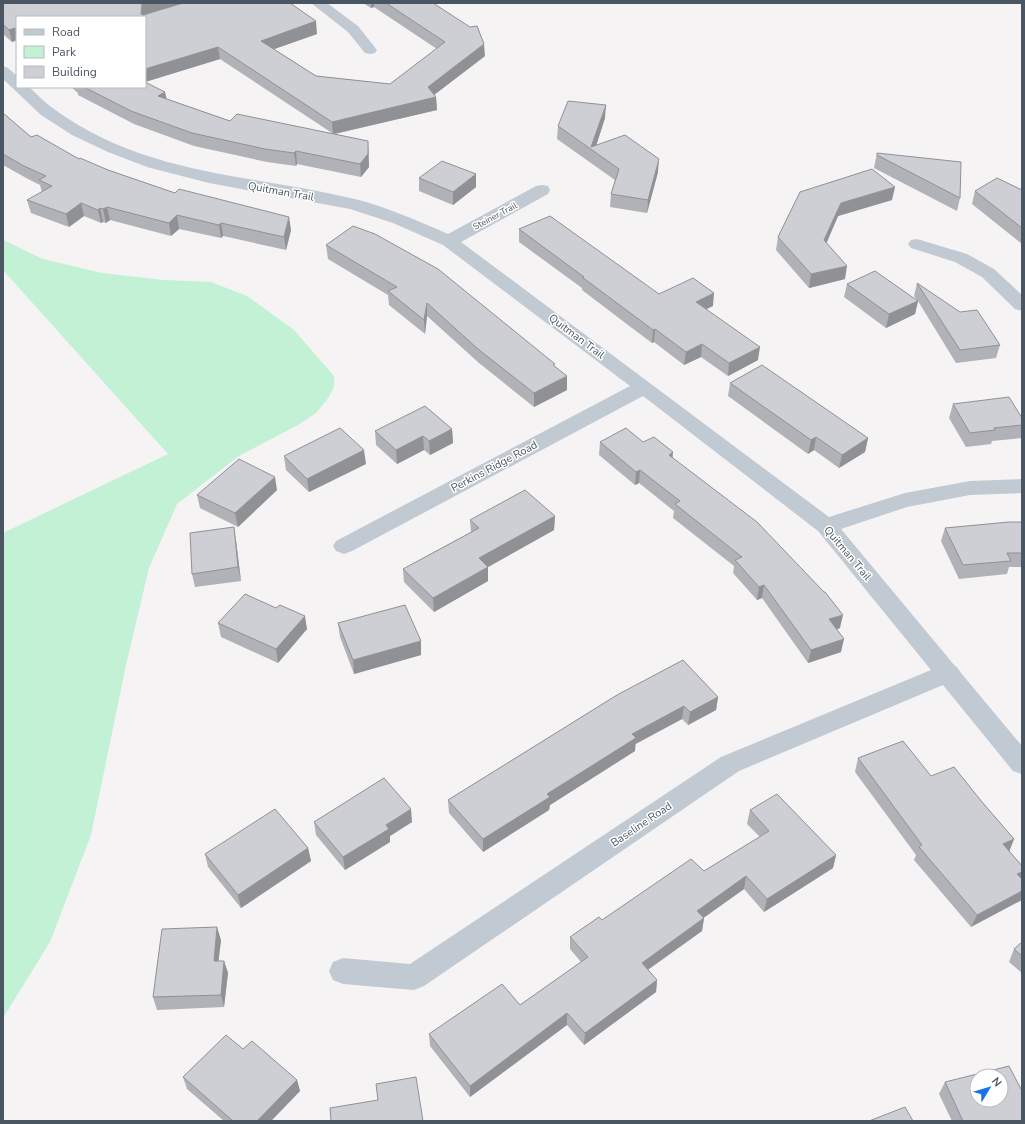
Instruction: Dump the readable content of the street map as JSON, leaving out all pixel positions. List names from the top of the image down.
{
  "streets": {
    "street": [
      "Quitman Trail",
      "Steiner Trail",
      "Perkins Ridge Road",
      "Baseline Road"
    ]
  },
  "crossings": [
    ["Quitman Trail", "Steiner Trail"],
    ["Quitman Trail", "Perkins Ridge Road"],
    ["Quitman Trail", "Baseline Road"]
  ],
  "legend": ["Road", "Park", "Building"],
  "north": "top right"
}
